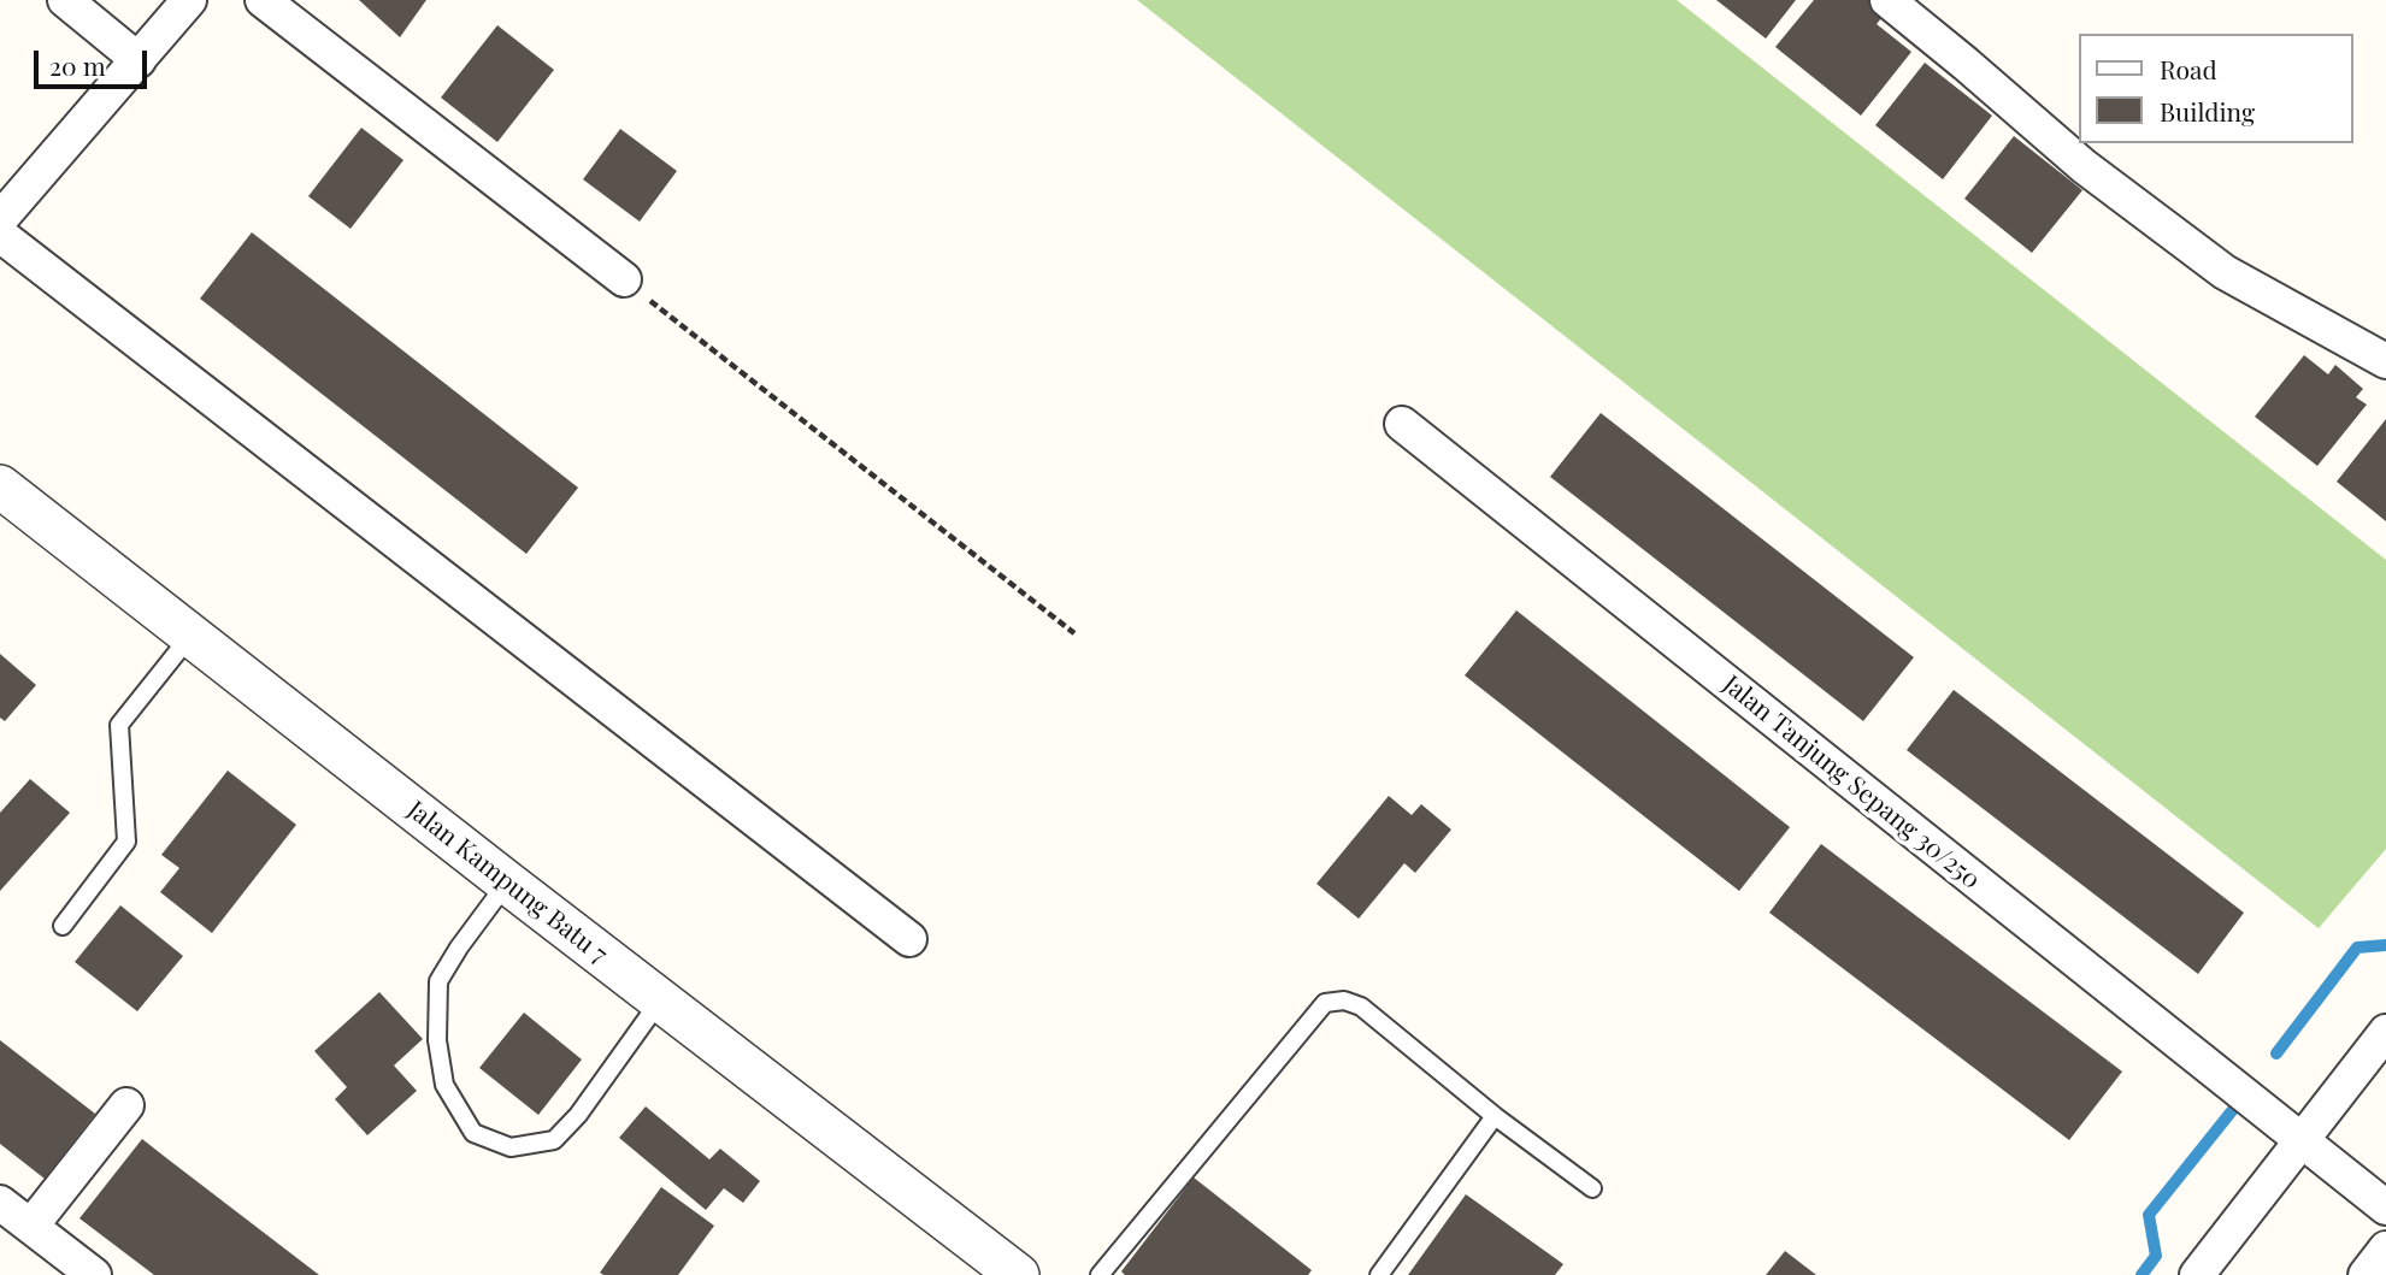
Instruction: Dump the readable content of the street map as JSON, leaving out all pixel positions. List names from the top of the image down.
{
  "streets": {
    "street": ["Jalan Tanjung Sepang 30/250", "Jalan Kampung Batu 7"]
  },
  "legend": ["Road", "Building"],
  "scale_bar": "20 m"
}
